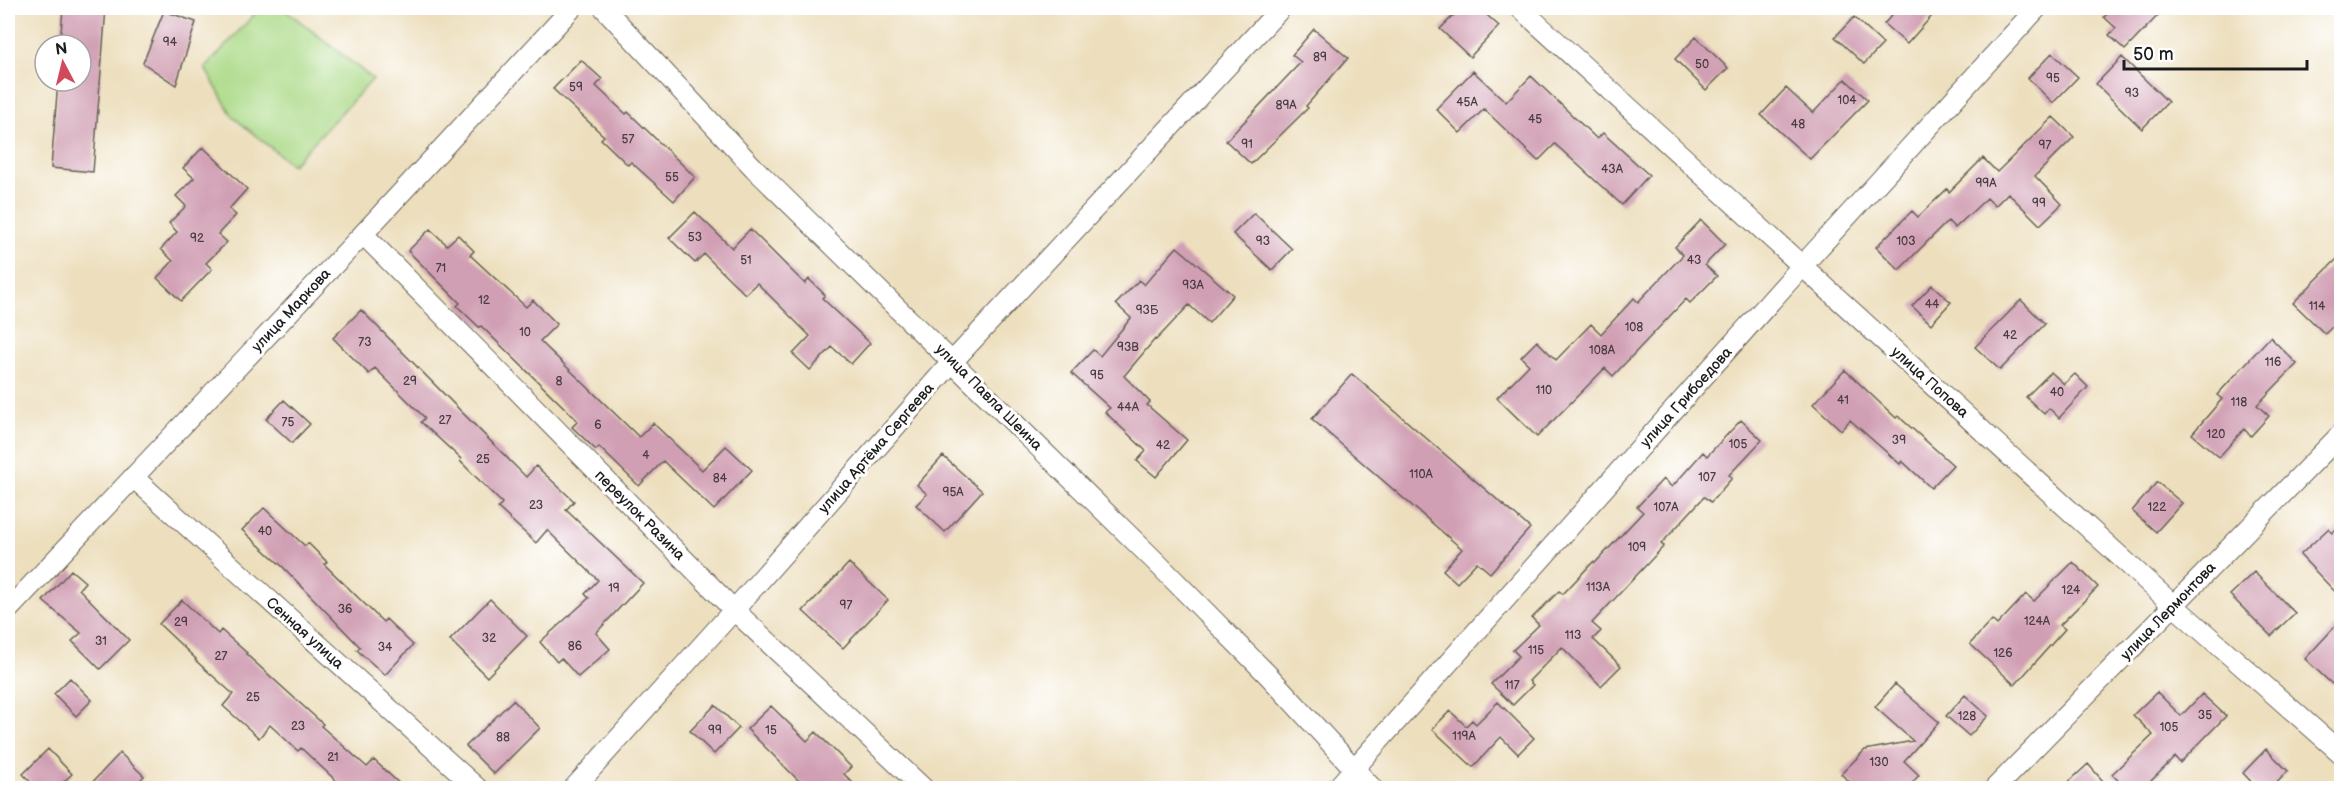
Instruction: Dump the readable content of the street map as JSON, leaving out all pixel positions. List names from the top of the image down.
{
  "streets": {
    "street": [
      "улица Маркова",
      "улица Попова",
      "улица Павла Шеина",
      "улица Грибоедова",
      "улица Артёма Сергеева",
      "переулок Разина",
      "улица Лермонтова",
      "Сенная улица"
    ]
  },
  "crossings": [
    ["улица Маркова", "переулок Разина"],
    ["улица Маркова", "Сенная улица"],
    ["улица Попова", "улица Грибоедова"],
    ["улица Попова", "улица Лермонтова"],
    ["улица Павла Шеина", "улица Грибоедова"],
    ["улица Павла Шеина", "улица Артёма Сергеева"],
    ["улица Артёма Сергеева", "переулок Разина"]
  ],
  "house_numbers": [
    "94",
    "89",
    "50",
    "95",
    "59",
    "93",
    "104",
    "45А",
    "89А",
    "45",
    "48",
    "57",
    "91",
    "97",
    "43А",
    "55",
    "99А",
    "99",
    "53",
    "92",
    "93",
    "103",
    "51",
    "43",
    "71",
    "93А",
    "12",
    "44",
    "114",
    "93Б",
    "108",
    "10",
    "42",
    "73",
    "93В",
    "108А",
    "116",
    "95",
    "29",
    "8",
    "110",
    "40",
    "41",
    "118",
    "44А",
    "27",
    "75",
    "6",
    "120",
    "39",
    "105",
    "42",
    "4",
    "25",
    "110А",
    "107",
    "84",
    "95А",
    "23",
    "107А",
    "122",
    "40",
    "109",
    "113А",
    "19",
    "124",
    "97",
    "36",
    "124А",
    "29",
    "113",
    "32",
    "31",
    "86",
    "34",
    "115",
    "126",
    "27",
    "117",
    "25",
    "35",
    "128",
    "23",
    "105",
    "99",
    "15",
    "119А",
    "88",
    "21",
    "130"
  ],
  "scale_bar": "50 m",
  "north": "top"
}
